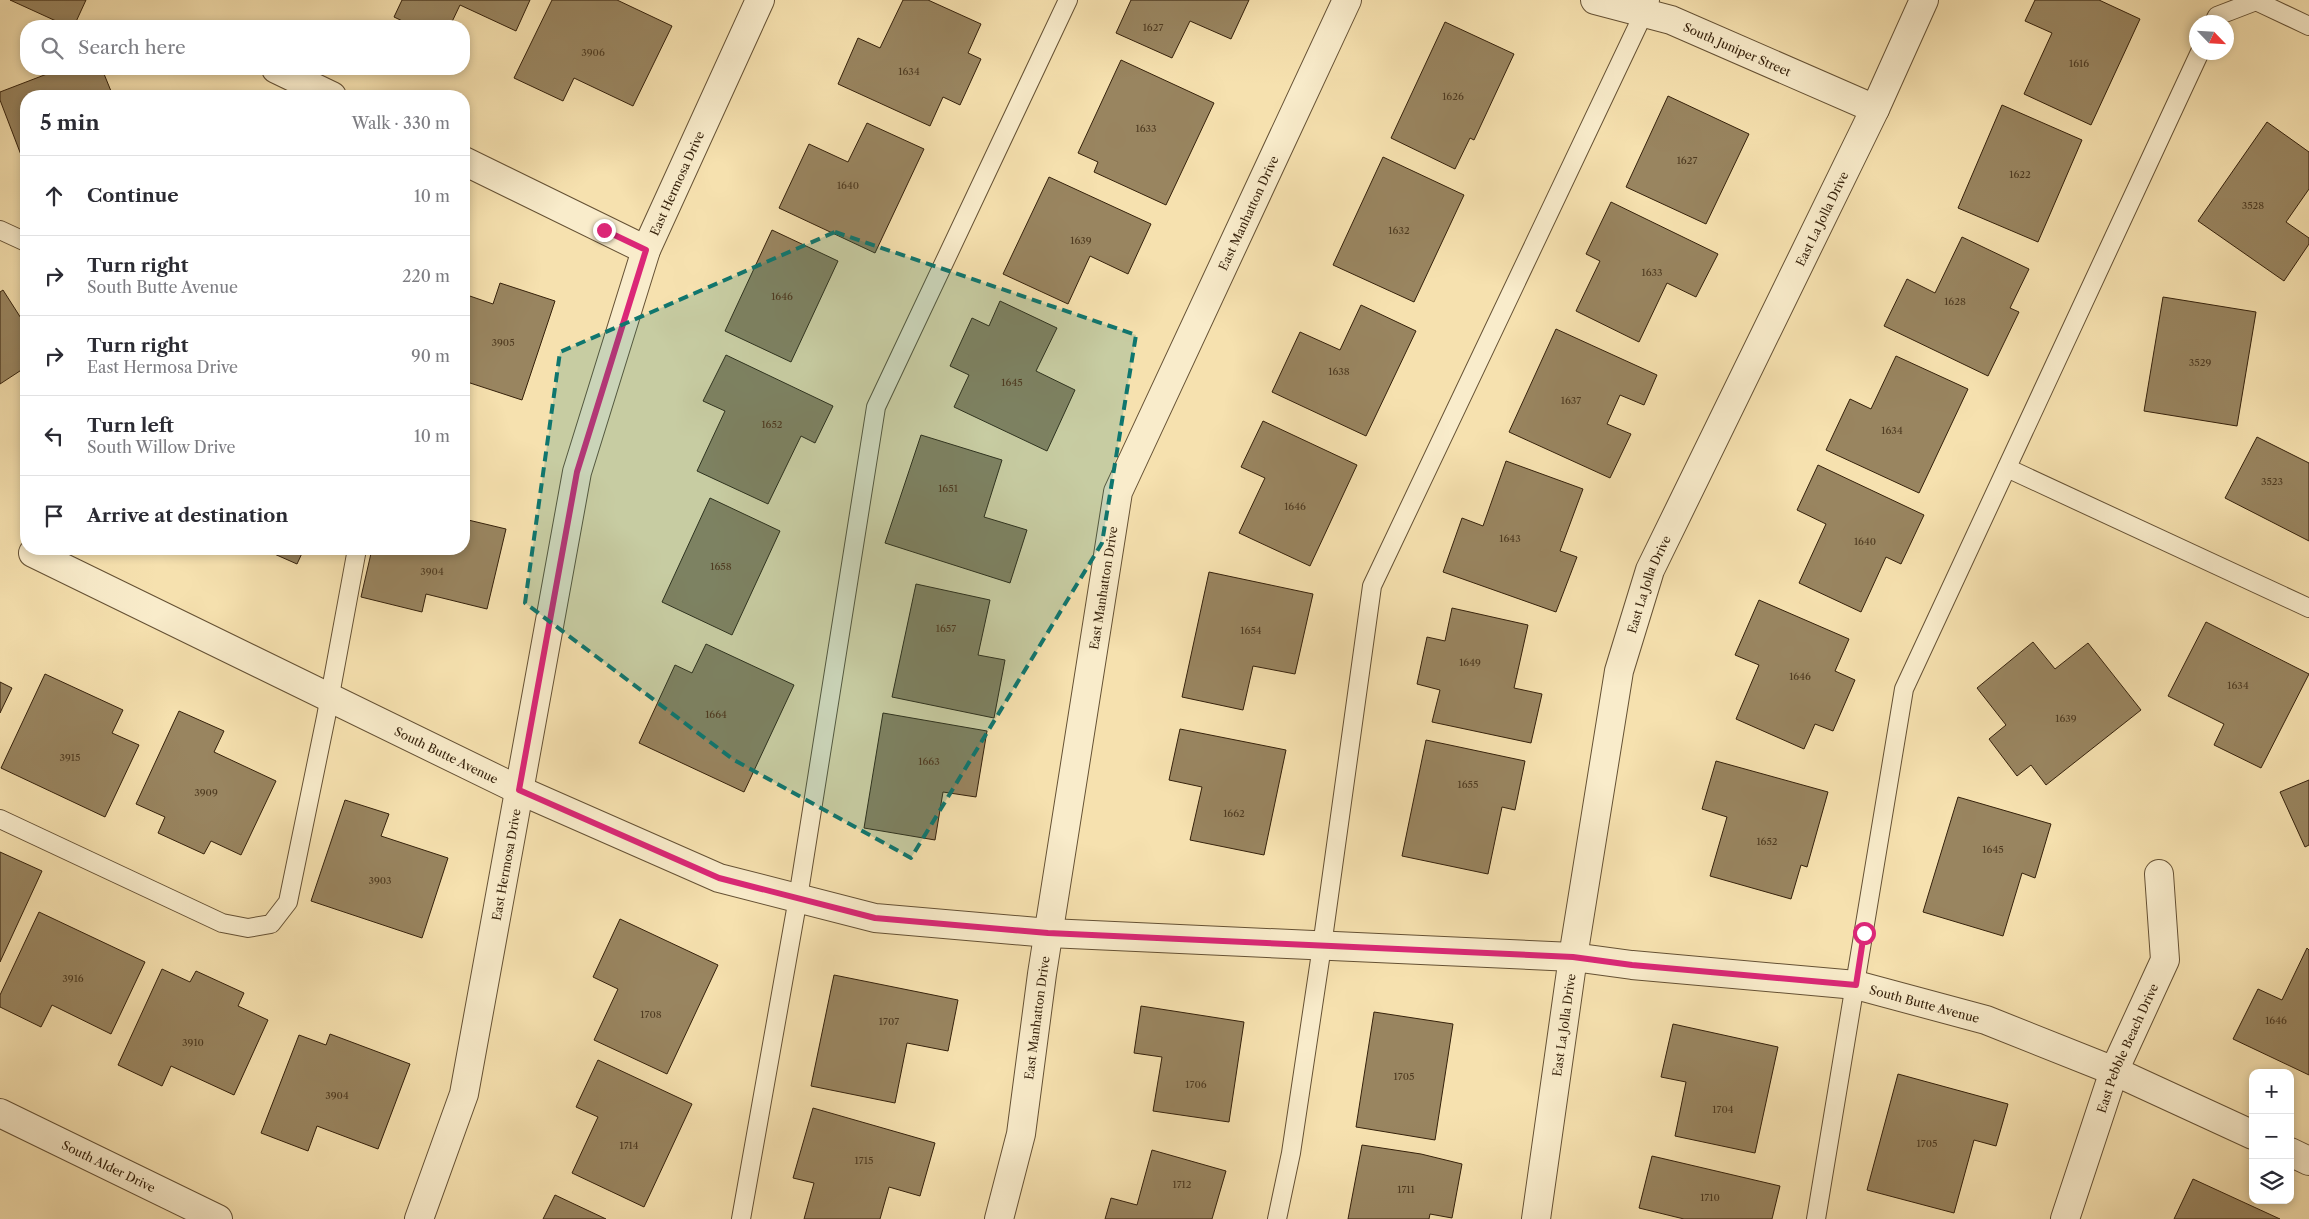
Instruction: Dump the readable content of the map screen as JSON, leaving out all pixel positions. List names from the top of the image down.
{
  "streets": {
    "street": [
      "South Juniper Street",
      "East Hermosa Drive",
      "East Manhatton Drive",
      "East La Jolla Drive",
      "South Butte Avenue",
      "East Pebble Beach Drive",
      "South Alder Drive"
    ]
  },
  "crossings": [
    ["South Juniper Street", "East La Jolla Drive"],
    ["East Hermosa Drive", "South Butte Avenue"],
    ["East Manhatton Drive", "South Butte Avenue"],
    ["East La Jolla Drive", "South Butte Avenue"],
    ["South Butte Avenue", "East Pebble Beach Drive"]
  ],
  "house_numbers": [
    "1627",
    "3906",
    "1616",
    "1634",
    "1626",
    "1633",
    "1627",
    "1622",
    "1640",
    "3528",
    "1632",
    "1639",
    "1633",
    "1646",
    "1628",
    "3905",
    "3529",
    "1638",
    "1645",
    "1637",
    "1652",
    "1634",
    "3523",
    "1651",
    "1646",
    "1643",
    "1640",
    "1658",
    "3904",
    "1657",
    "1654",
    "1649",
    "1646",
    "1634",
    "1664",
    "1639",
    "3915",
    "1663",
    "1655",
    "3909",
    "1662",
    "1652",
    "1645",
    "3903",
    "3916",
    "1708",
    "1646",
    "1707",
    "3910",
    "1705",
    "1706",
    "3904",
    "1704",
    "1705",
    "1714",
    "1715",
    "1712",
    "1711",
    "1710"
  ],
  "north": "bottom right",
  "page": {
    "search": "Search here",
    "heading": ["5 min", "Walk · 330 m"],
    "list": [
      ["Continue", "10 m"],
      ["Turn right", "South Butte Avenue", "220 m"],
      ["Turn right", "East Hermosa Drive", "90 m"],
      ["Turn left", "South Willow Drive", "10 m"],
      "Arrive at destination"
    ],
    "map_buttons": ["+", "−"]
  }
}
